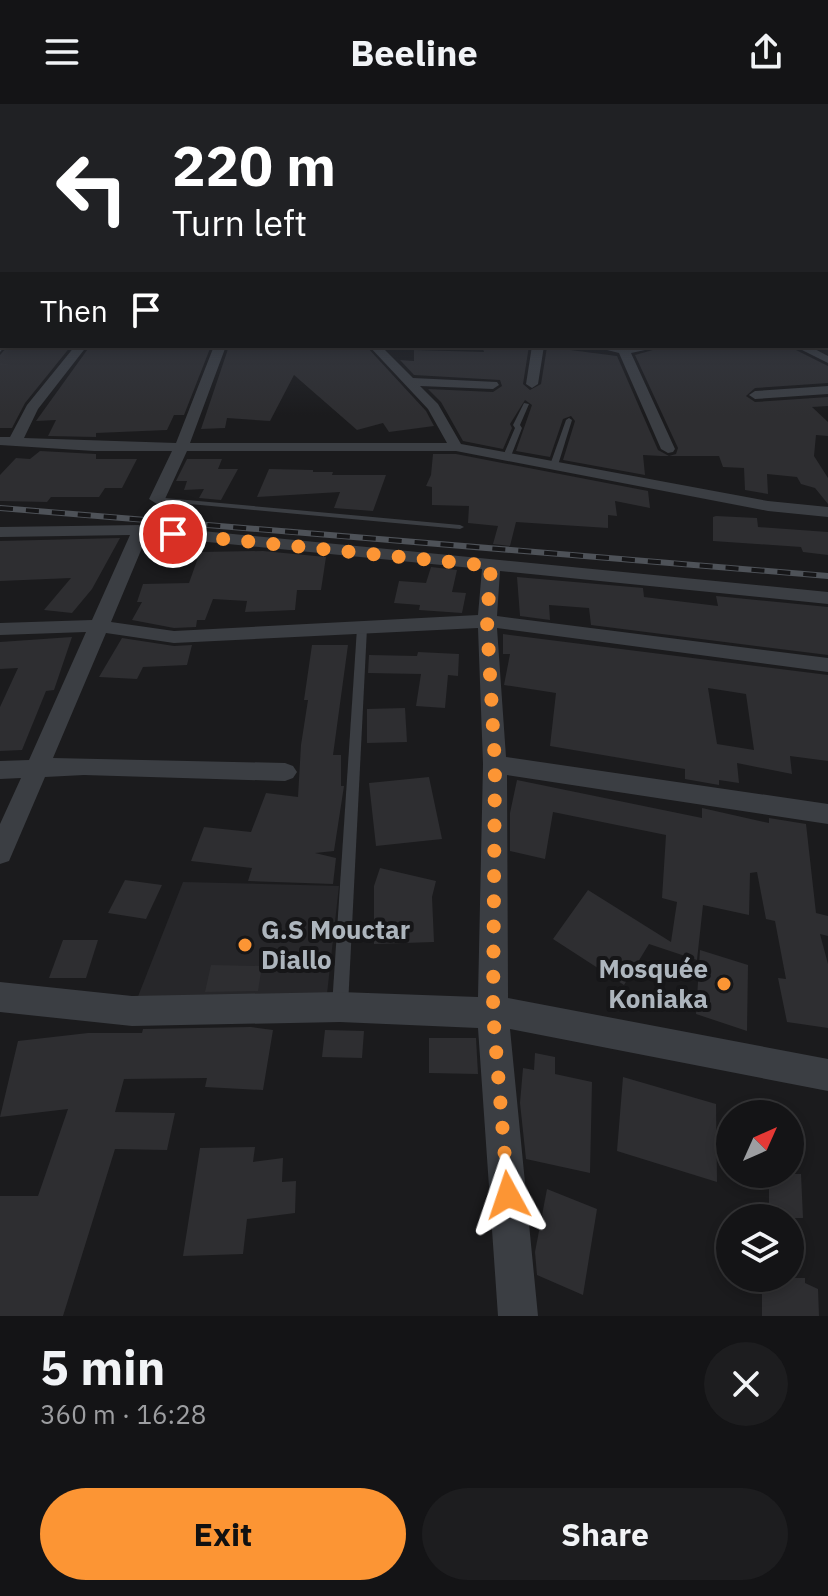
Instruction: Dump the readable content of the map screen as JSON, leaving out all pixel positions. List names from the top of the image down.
{
  "places": ["G.S Mouctar Diallo", "Mosquée Koniaka"],
  "north": "top right",
  "page": {
    "header": "Beeline",
    "turn": ["220 m", "Turn left"],
    "then": "Then",
    "heading": ["5 min", "360 m · 16:28"],
    "buttons": ["Exit", "Share"]
  }
}
